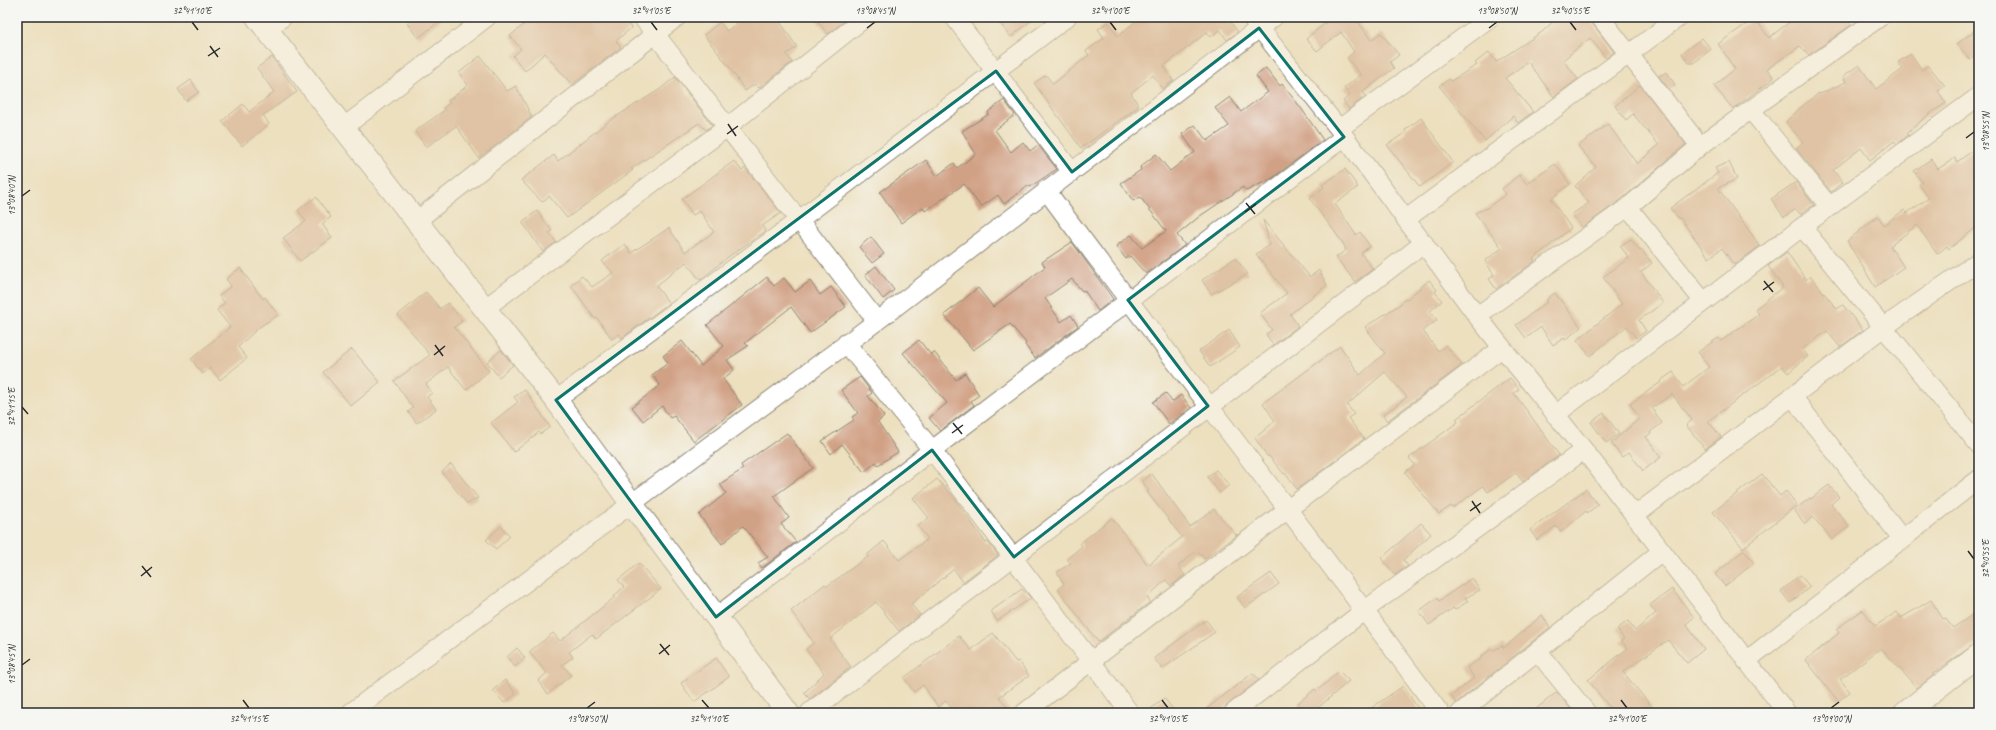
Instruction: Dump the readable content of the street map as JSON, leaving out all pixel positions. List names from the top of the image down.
{
  "coordinates": [
    "32°41'10\"E",
    "32°41'05\"E",
    "13°08'45\"N",
    "32°41'00\"E",
    "13°08'50\"N",
    "32°40'55\"E",
    "13°08'55\"N",
    "13°08'40\"N",
    "32°41'15\"E",
    "13°09'00\"N"
  ]
}
